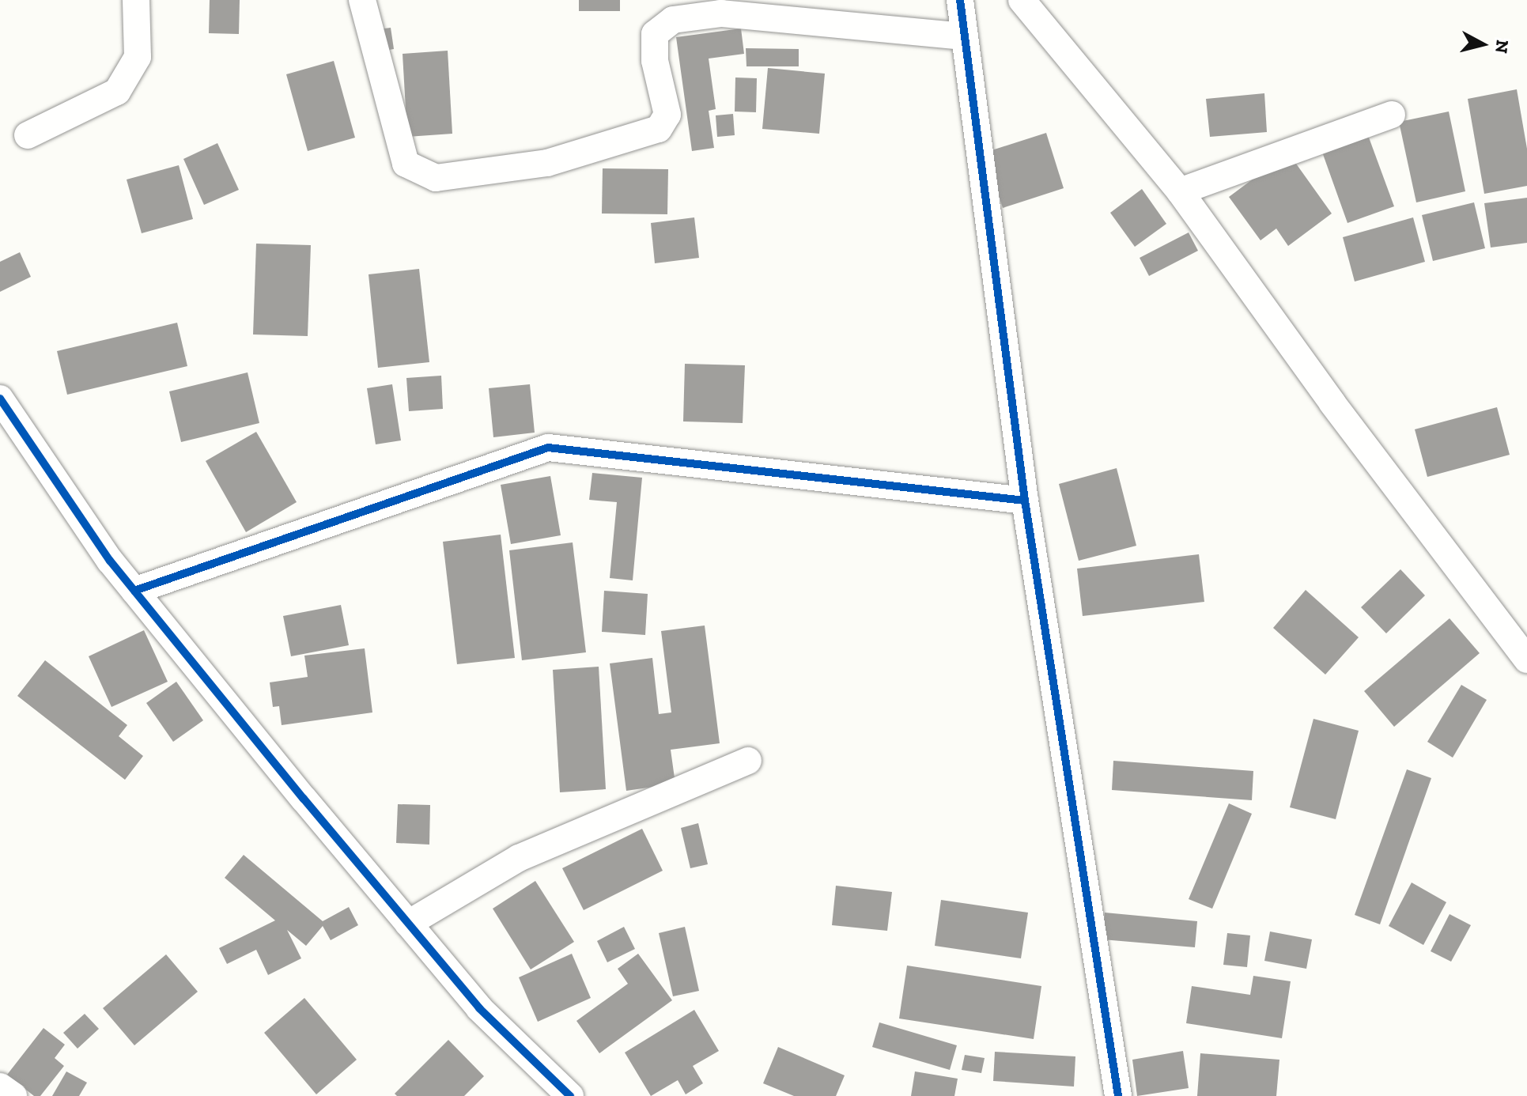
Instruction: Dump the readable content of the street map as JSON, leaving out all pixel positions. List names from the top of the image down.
{
  "north": "right"
}
